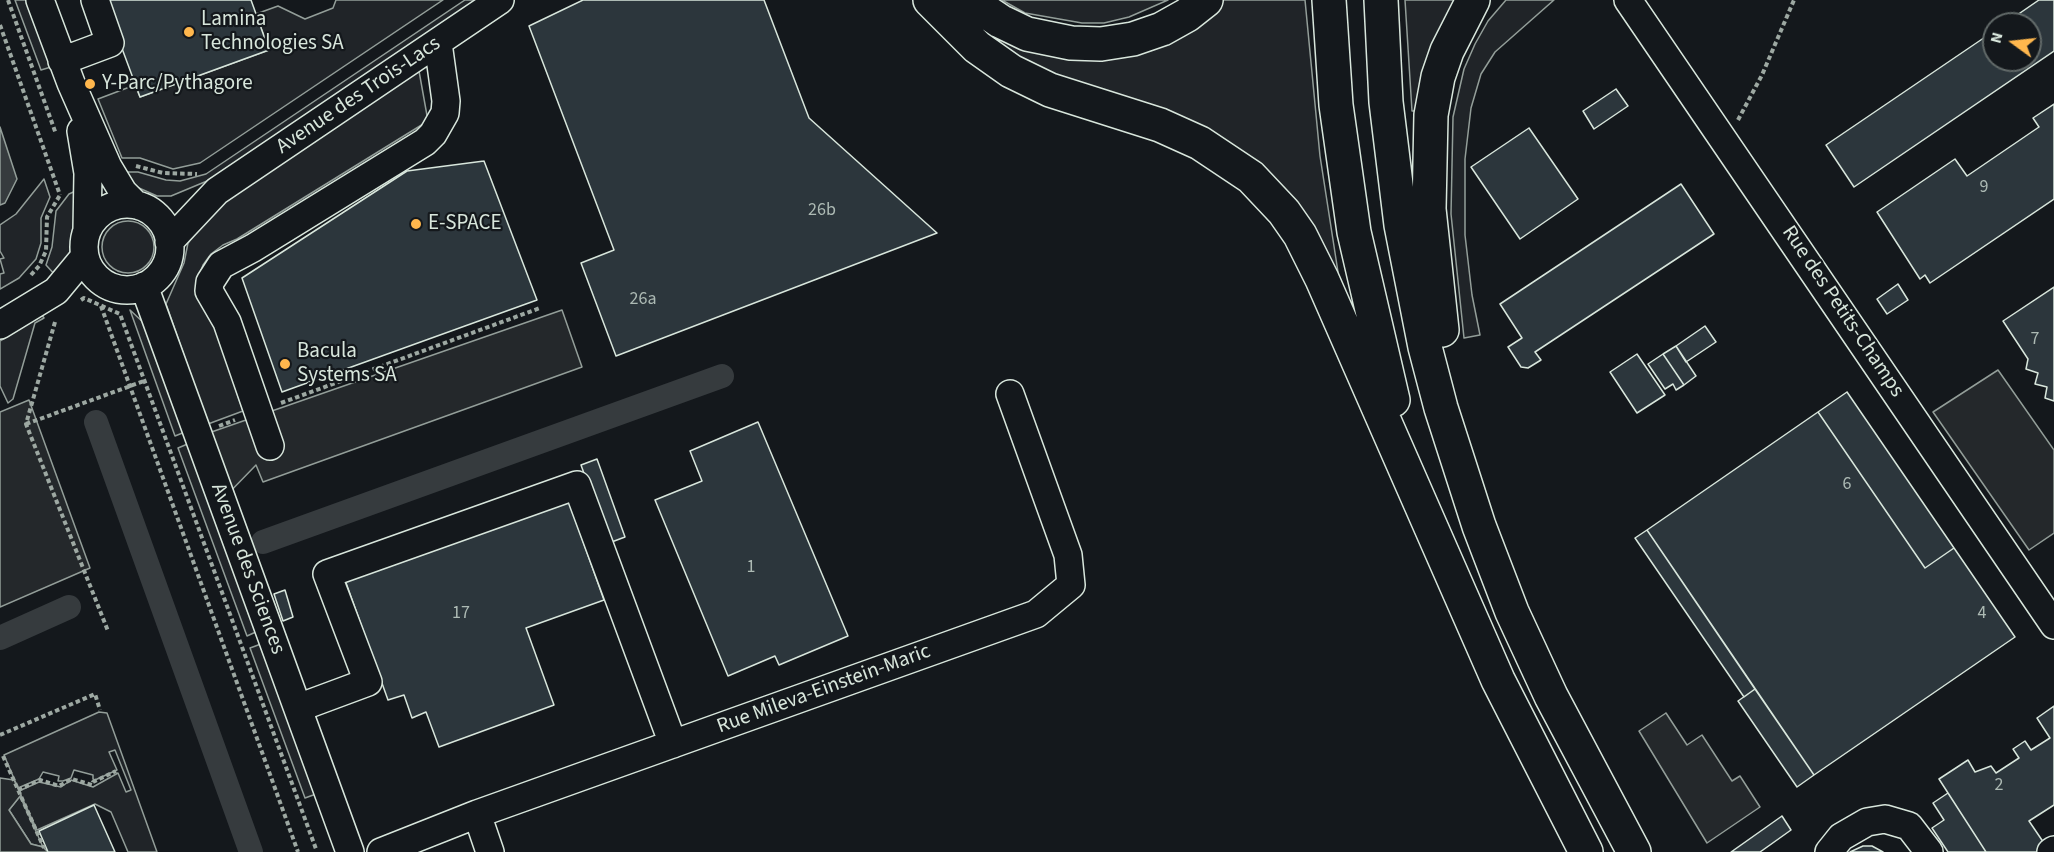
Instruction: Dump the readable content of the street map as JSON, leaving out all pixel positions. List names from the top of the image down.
{
  "streets": {
    "street": [
      "Avenue des Trois-Lacs",
      "Rue des Petits-Champs",
      "Avenue des Sciences",
      "Rue Mileva-Einstein-Maric"
    ]
  },
  "crossings": [
    ["Avenue des Trois-Lacs", "Avenue des Sciences"]
  ],
  "places": [
    "Lamina Technologies SA",
    "Y-Parc/Pythagore",
    "E-SPACE",
    "Bacula Systems SA"
  ],
  "house_numbers": [
    "9",
    "26b",
    "26a",
    "7",
    "6",
    "1",
    "17",
    "4",
    "2"
  ],
  "north": "left"
}
